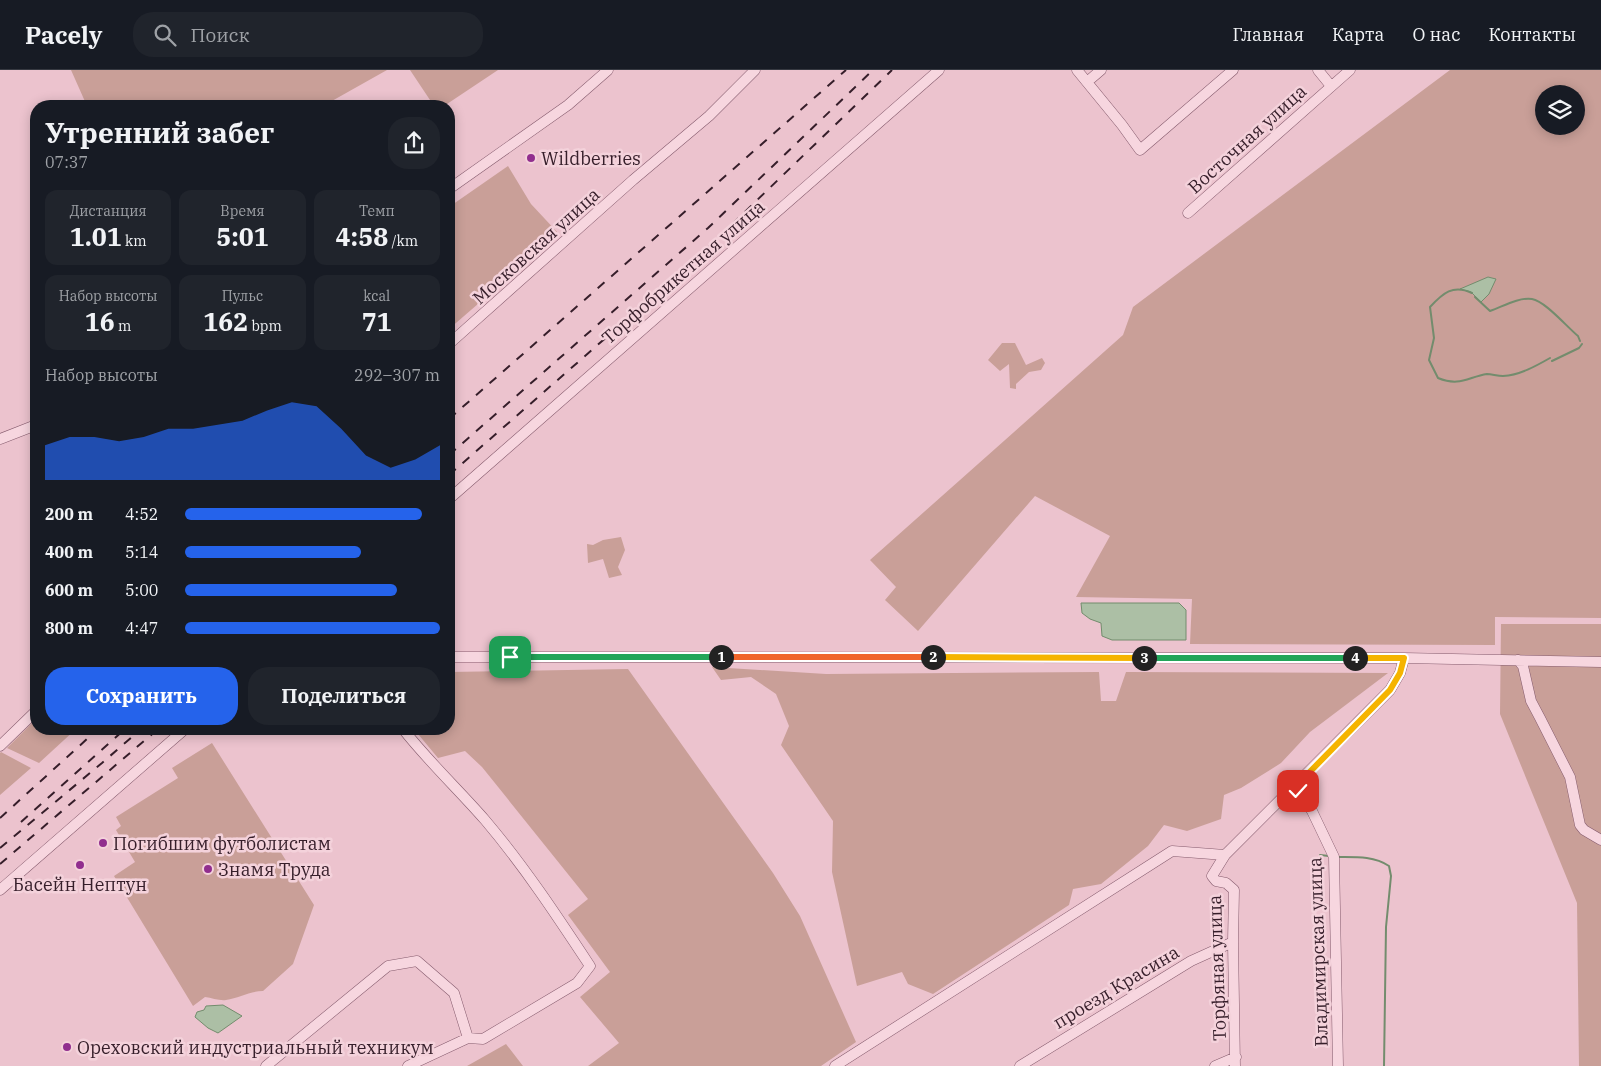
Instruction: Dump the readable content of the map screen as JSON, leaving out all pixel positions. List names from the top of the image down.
{
  "streets": {
    "street": [
      "Восточная улица",
      "Московская улица",
      "Торфобрикетная улица",
      "Владимирская улица",
      "Торфяная улица",
      "проезд Красина"
    ]
  },
  "crossings": [
    ["Торфяная улица", "проезд Красина"]
  ],
  "places": [
    "Wildberries",
    "Погибшим футболистам",
    "Басейн Нептун",
    "Знамя Труда",
    "Ореховский индустриальный техникум"
  ],
  "page": {
    "header": "Pacely",
    "search": "Поиск",
    "nav": [
      "Главная",
      "Карта",
      "О нас",
      "Контакты"
    ],
    "heading": ["Утренний забег", "07:37"],
    "stats": [
      ["Дистанция", "1.01 km"],
      ["Время", "5:01"],
      ["Темп", "4:58 /km"],
      ["Набор высоты", "16 m"],
      ["Пульс", "162 bpm"],
      ["kcal", "71"]
    ],
    "chart": ["Набор высоты", "292–307 m"],
    "list": [
      {
        "name": "200 m",
        "note": "4:52"
      },
      {
        "name": "400 m",
        "note": "5:14"
      },
      {
        "name": "600 m",
        "note": "5:00"
      },
      {
        "name": "800 m",
        "note": "4:47"
      }
    ],
    "pins": [
      "1",
      "2",
      "3",
      "4"
    ],
    "buttons": ["Сохранить", "Поделиться"]
  }
}
